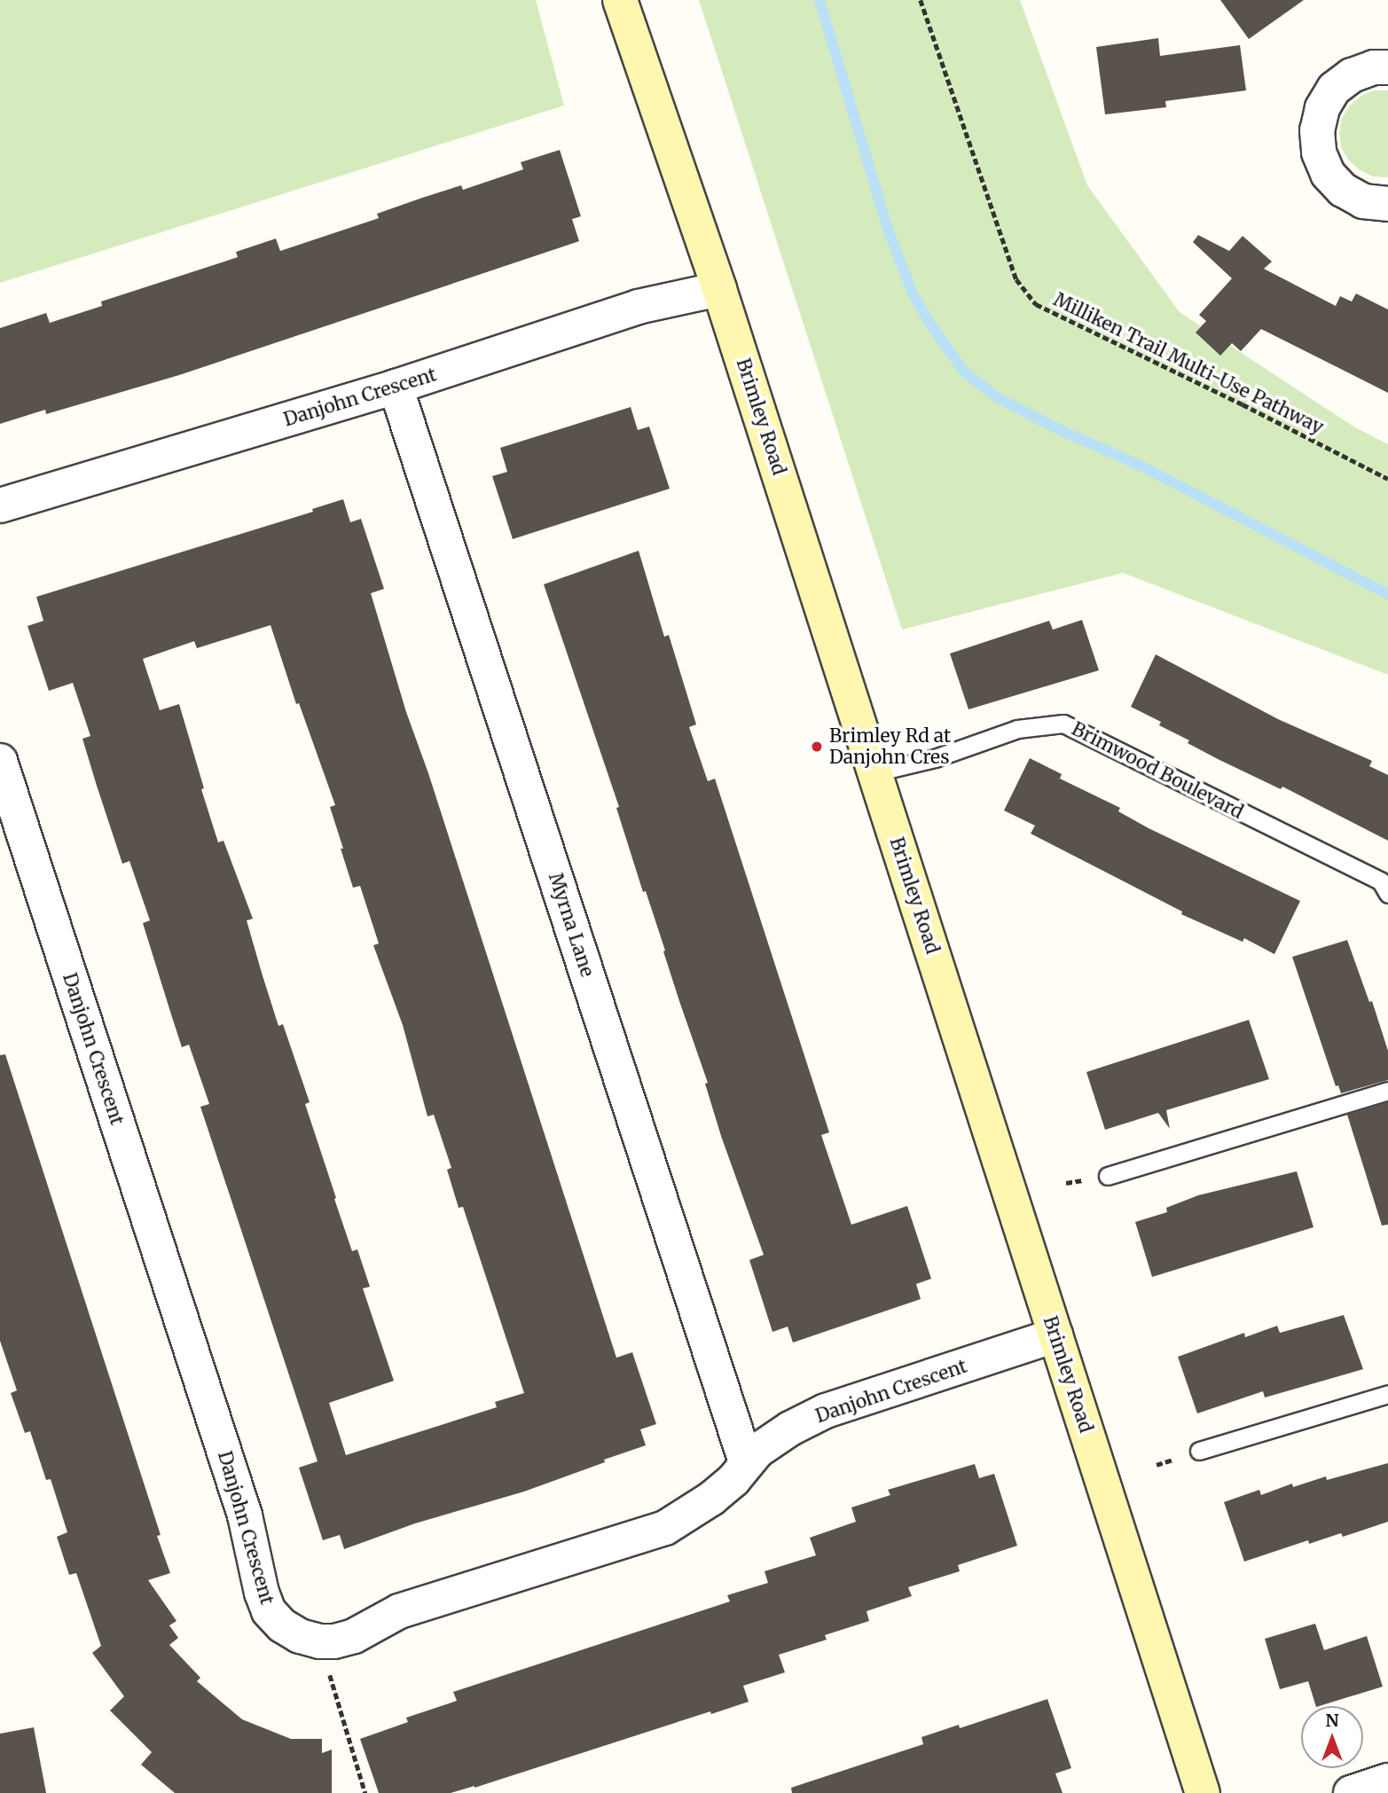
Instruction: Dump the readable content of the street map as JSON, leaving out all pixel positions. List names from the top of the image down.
{
  "streets": {
    "main road": ["Brimley Road"],
    "street": ["Danjohn Crescent", "Myrna Lane"],
    "lane": ["Brimwood Boulevard"],
    "path": ["Milliken Trail Multi-Use Pathway"]
  },
  "crossings": [
    ["Danjohn Crescent", "Brimley Road"],
    ["Danjohn Crescent", "Myrna Lane"],
    ["Brimley Road", "Brimwood Boulevard"]
  ],
  "places": ["Brimley Rd at Danjohn Cres"],
  "north": "top"
}
